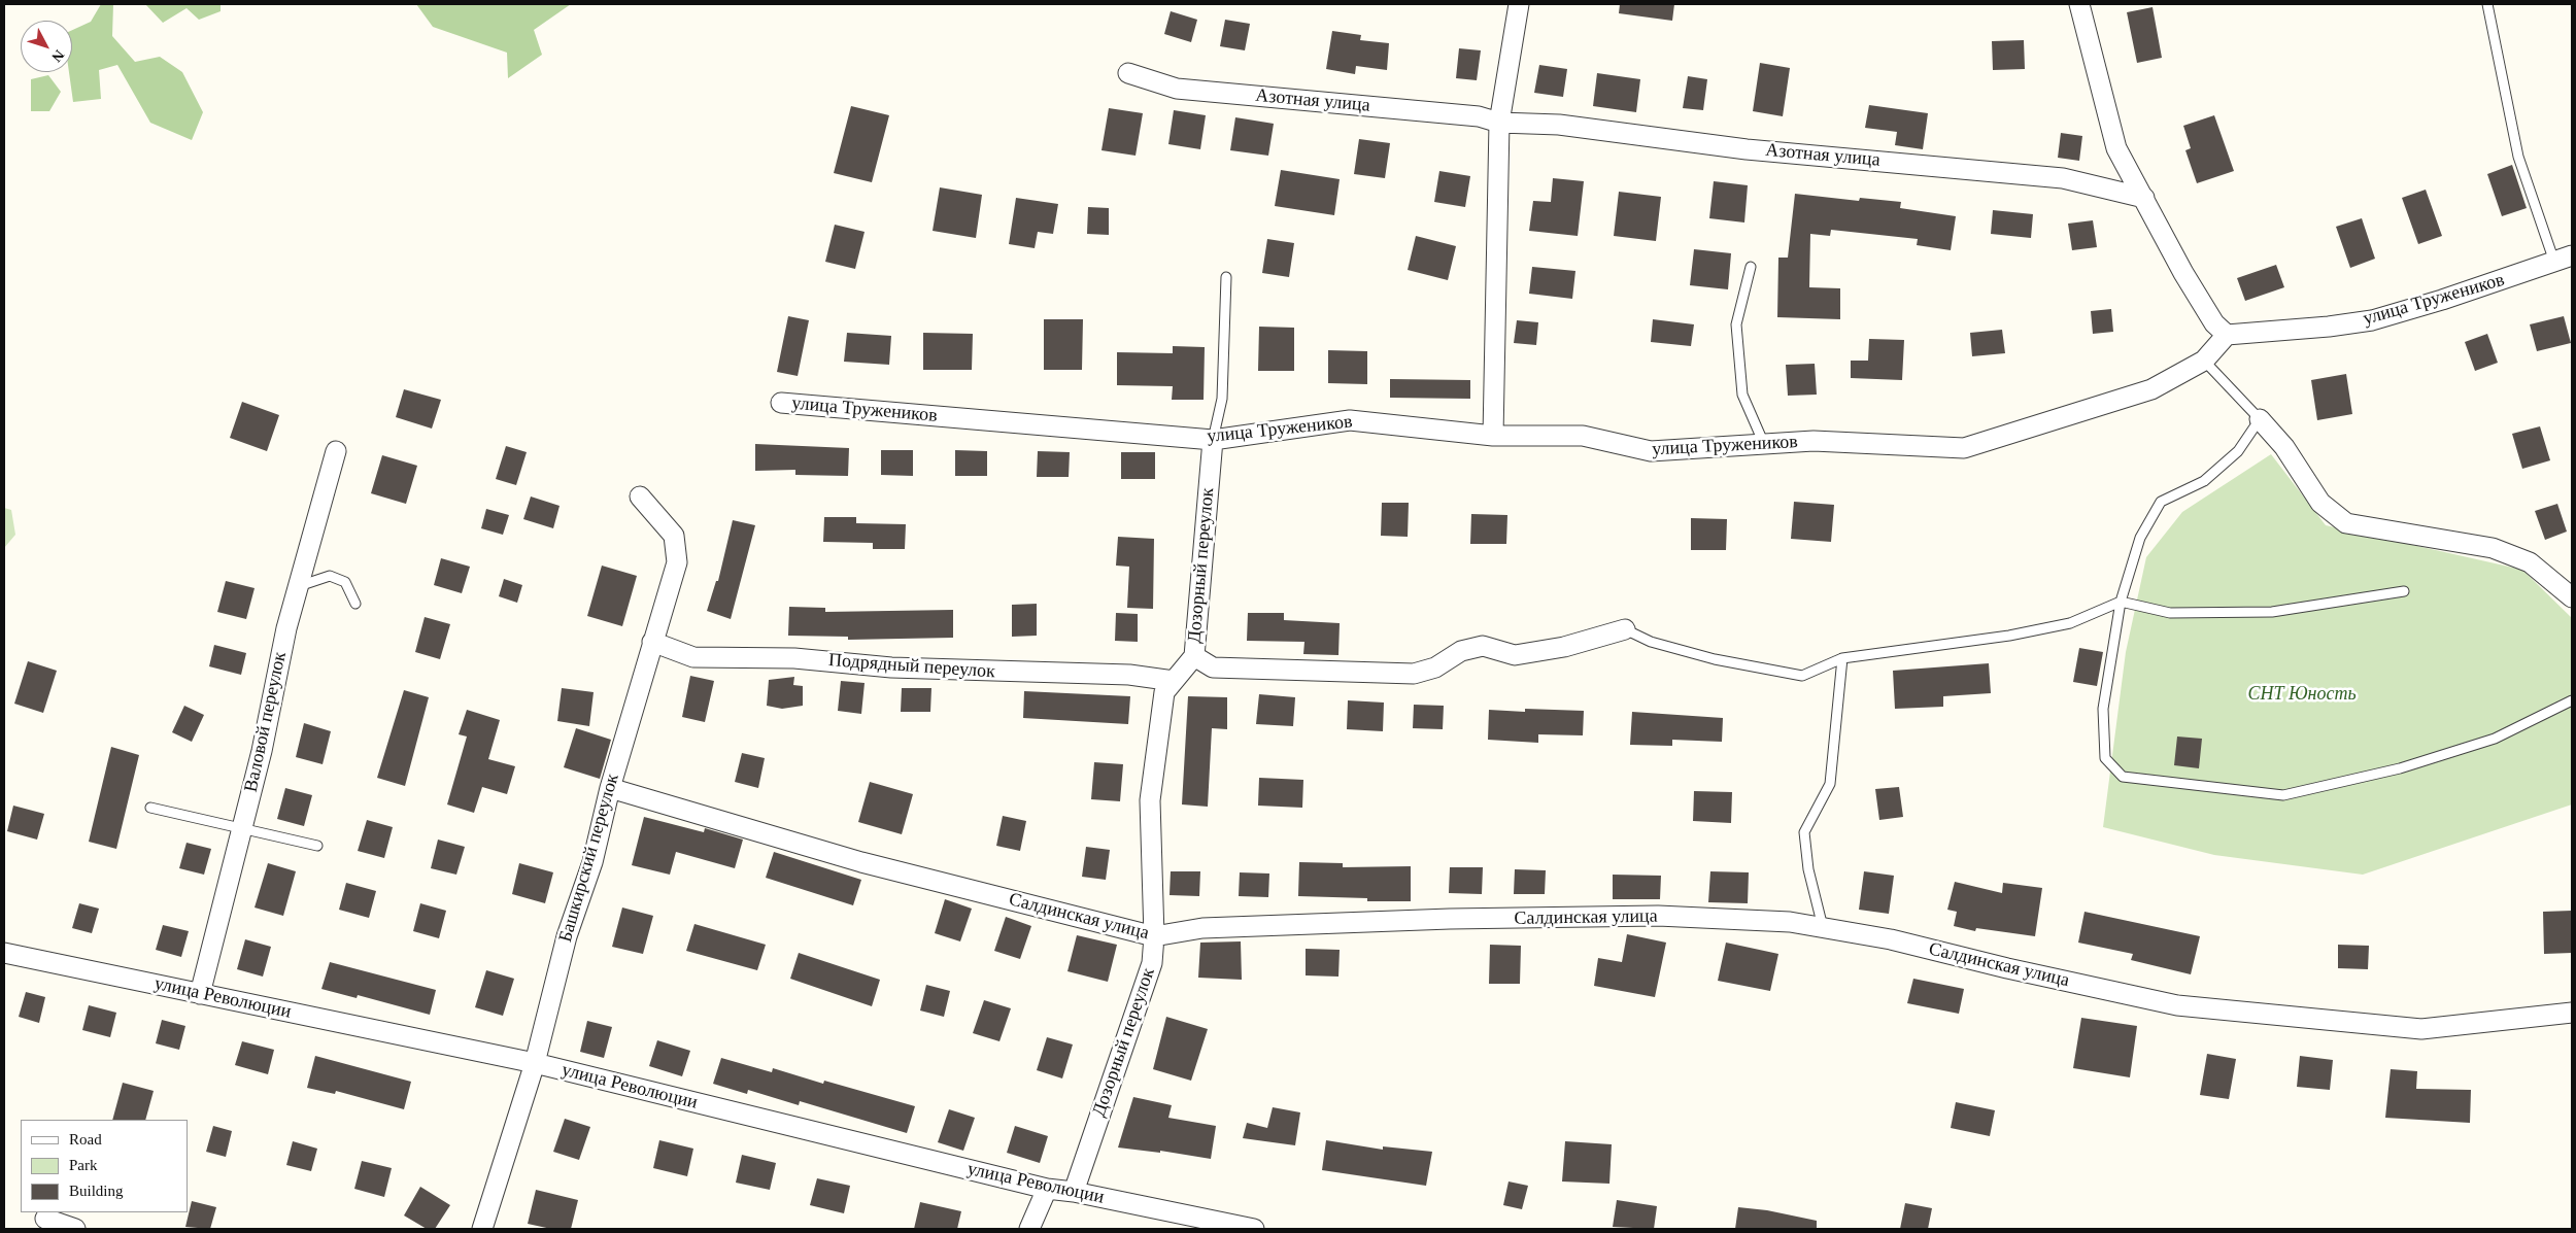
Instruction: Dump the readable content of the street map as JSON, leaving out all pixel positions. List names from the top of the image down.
{
  "streets": {
    "street": [
      "Азотная улица",
      "улица Тружеников",
      "Дозорный переулок",
      "Подрядный переулок",
      "Валовой переулок",
      "Башкирский переулок",
      "Салдинская улица",
      "улица Революции"
    ]
  },
  "crossings": [
    ["улица Тружеников", "Дозорный переулок"],
    ["Дозорный переулок", "Подрядный переулок"],
    ["Дозорный переулок", "Салдинская улица"],
    ["Дозорный переулок", "улица Революции"],
    ["Подрядный переулок", "Башкирский переулок"],
    ["Валовой переулок", "улица Революции"],
    ["Башкирский переулок", "Салдинская улица"],
    ["Башкирский переулок", "улица Революции"]
  ],
  "parks": ["СНТ Юность"],
  "legend": ["Road", "Park", "Building"],
  "north": "bottom right"
}
